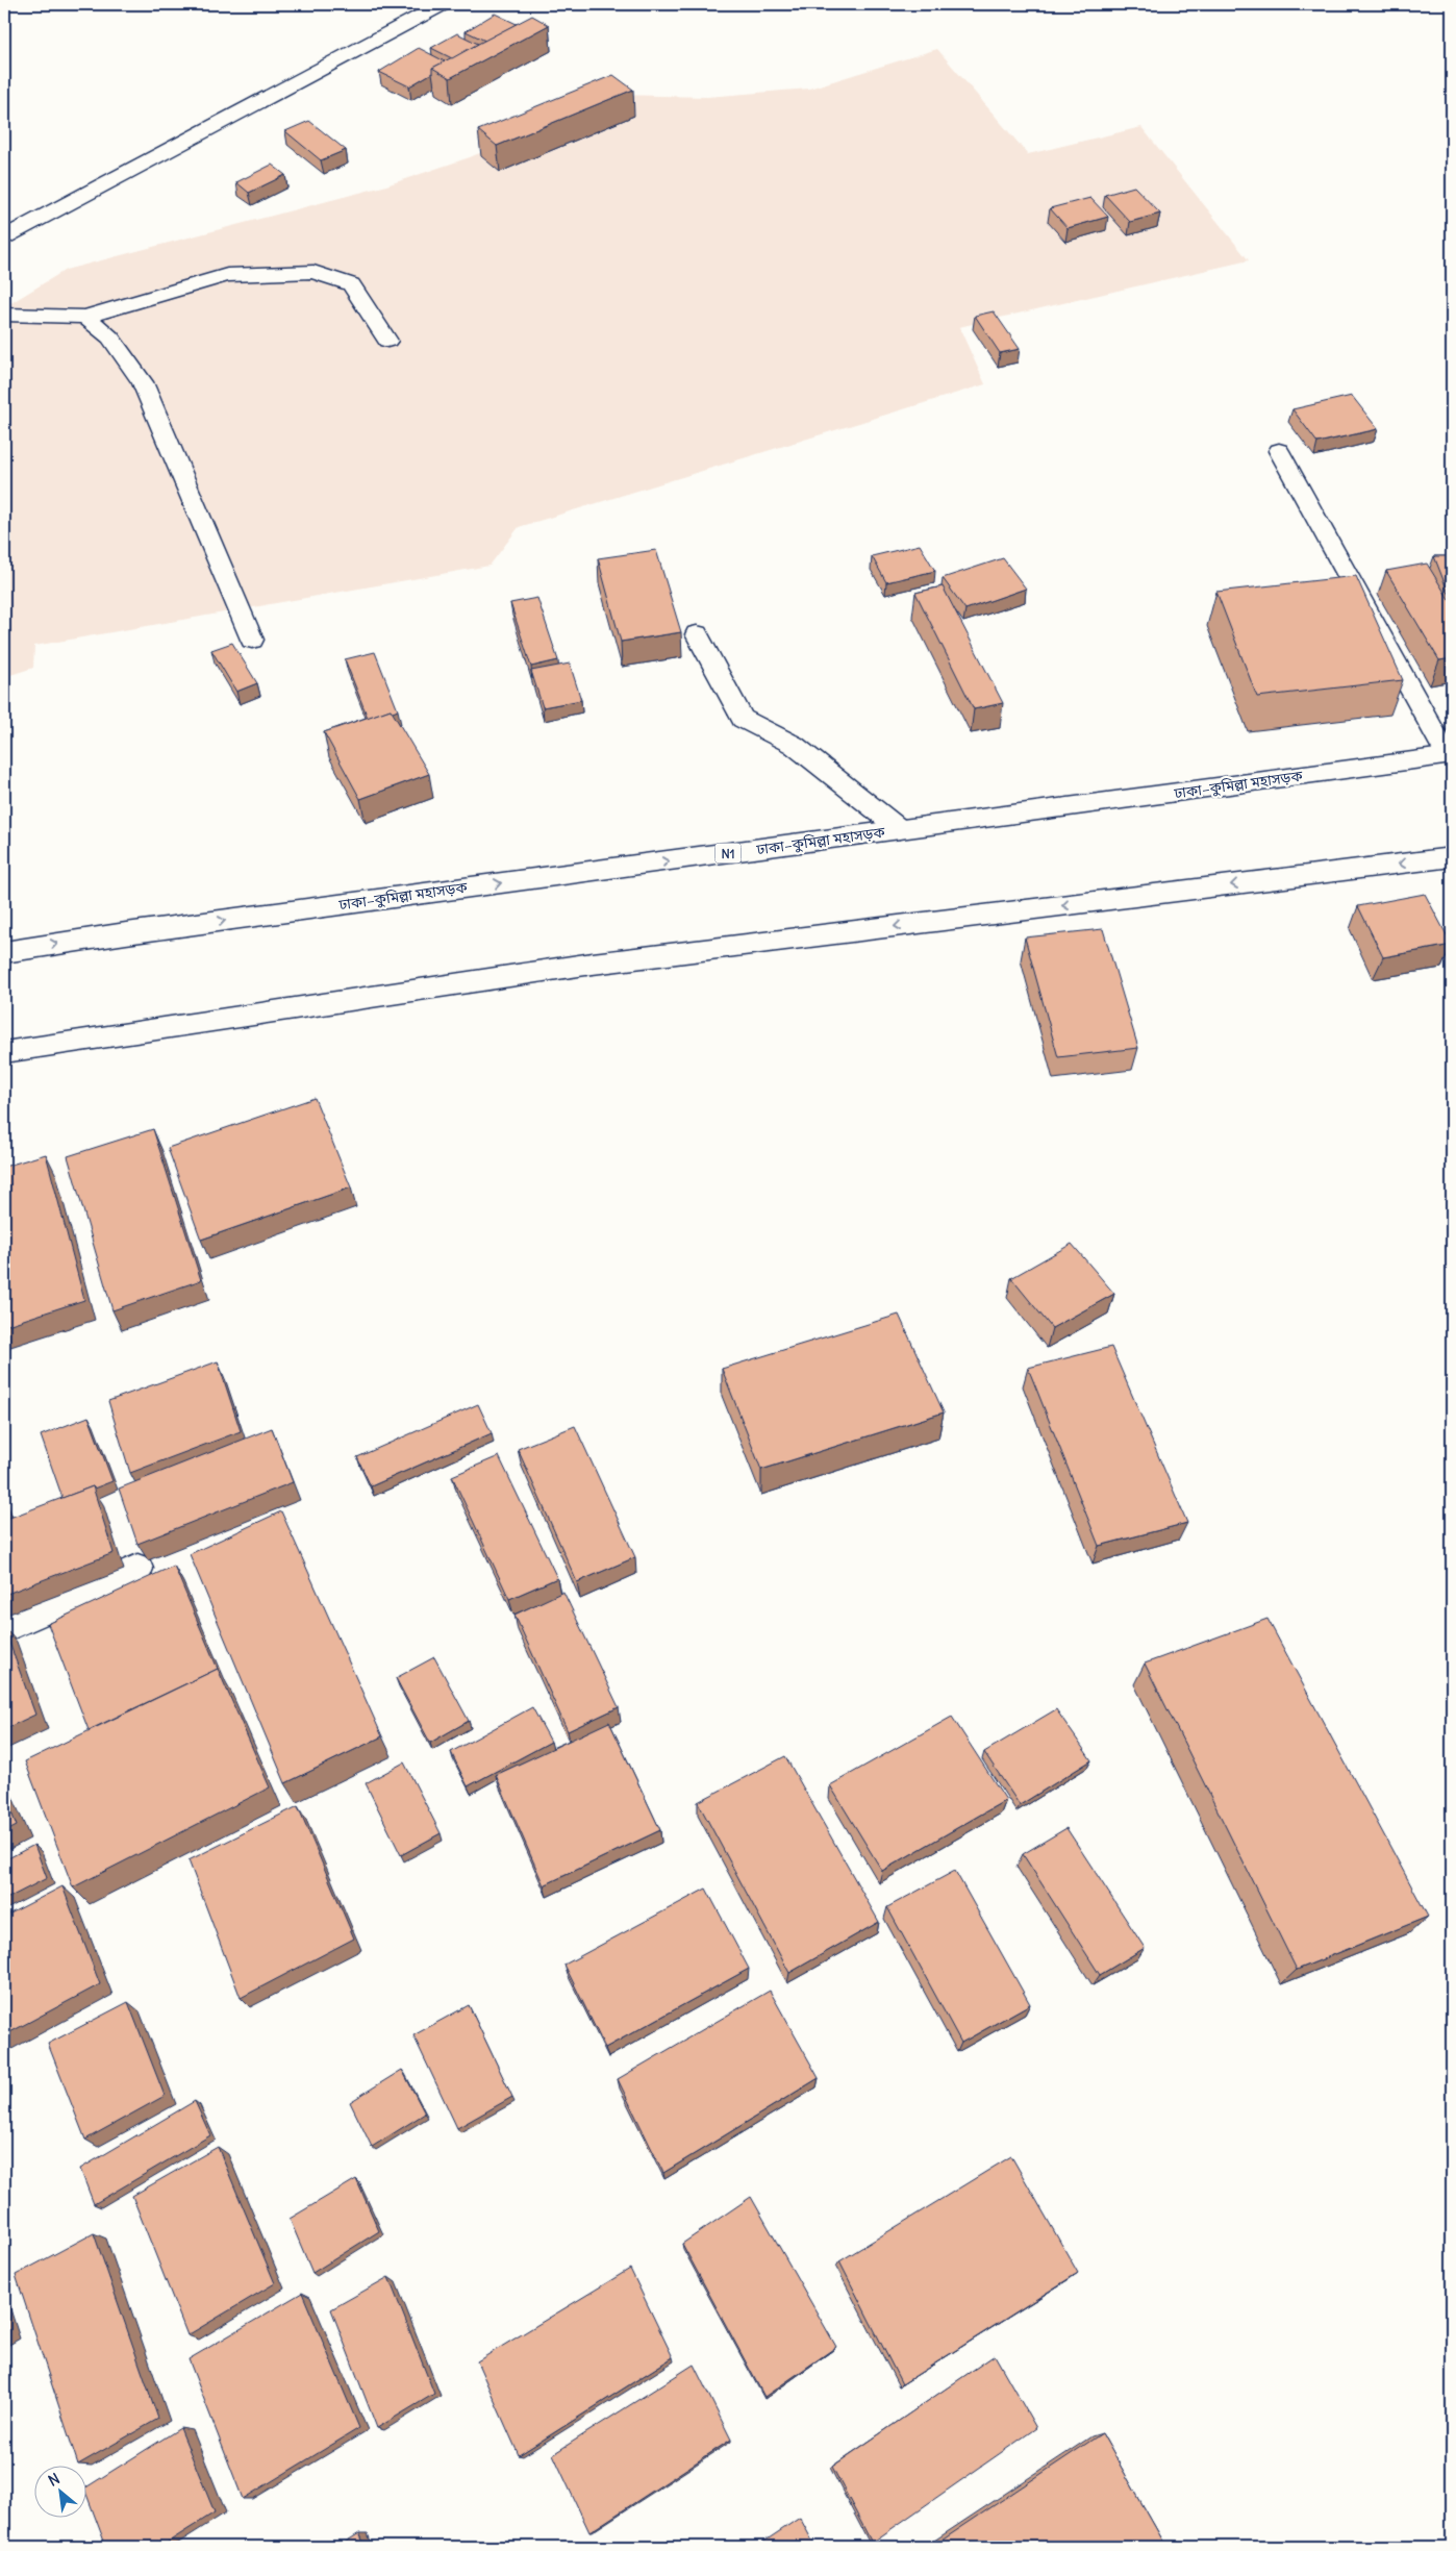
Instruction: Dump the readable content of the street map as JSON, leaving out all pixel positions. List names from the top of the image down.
{
  "streets": {
    "main road": ["ঢাকা–কুমিল্লা মহাসড়ক", "N1"]
  },
  "north": "top left"
}
